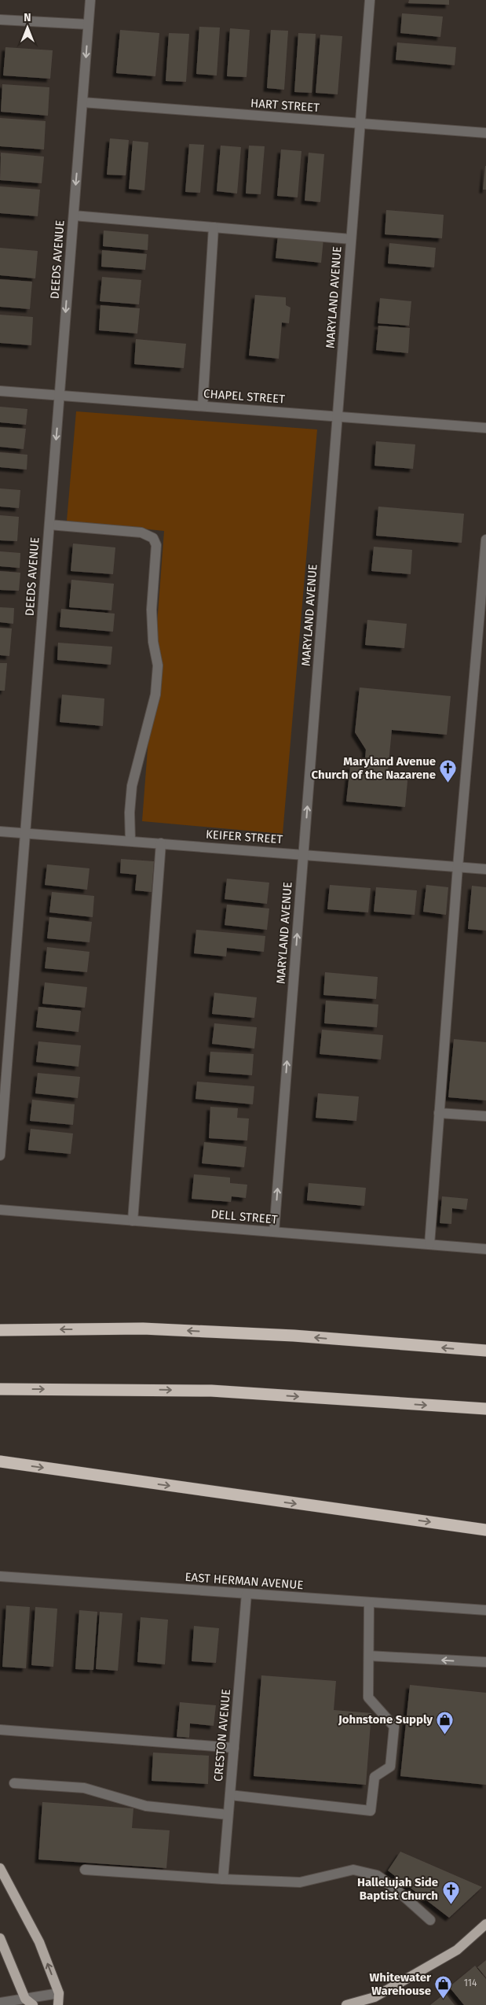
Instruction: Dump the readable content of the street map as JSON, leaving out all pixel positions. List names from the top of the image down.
{
  "streets": {
    "street": [
      "HART STREET",
      "DEEDS AVENUE",
      "MARYLAND AVENUE",
      "CHAPEL STREET",
      "KEIFER STREET",
      "DELL STREET",
      "EAST HERMAN AVENUE",
      "CRESTON AVENUE"
    ]
  },
  "crossings": [
    ["HART STREET", "DEEDS AVENUE"],
    ["HART STREET", "MARYLAND AVENUE"],
    ["DEEDS AVENUE", "CHAPEL STREET"],
    ["DEEDS AVENUE", "KEIFER STREET"],
    ["MARYLAND AVENUE", "CHAPEL STREET"],
    ["MARYLAND AVENUE", "KEIFER STREET"],
    ["MARYLAND AVENUE", "DELL STREET"],
    ["EAST HERMAN AVENUE", "CRESTON AVENUE"]
  ],
  "one_way": ["DEEDS AVENUE", "MARYLAND AVENUE"],
  "places": {
    "church": ["Maryland Avenue Church of the Nazarene", "Hallelujah Side Baptist Church"],
    "shop": ["Johnstone Supply", "Whitewater Warehouse"]
  },
  "house_numbers": ["114"],
  "north": "top"
}
